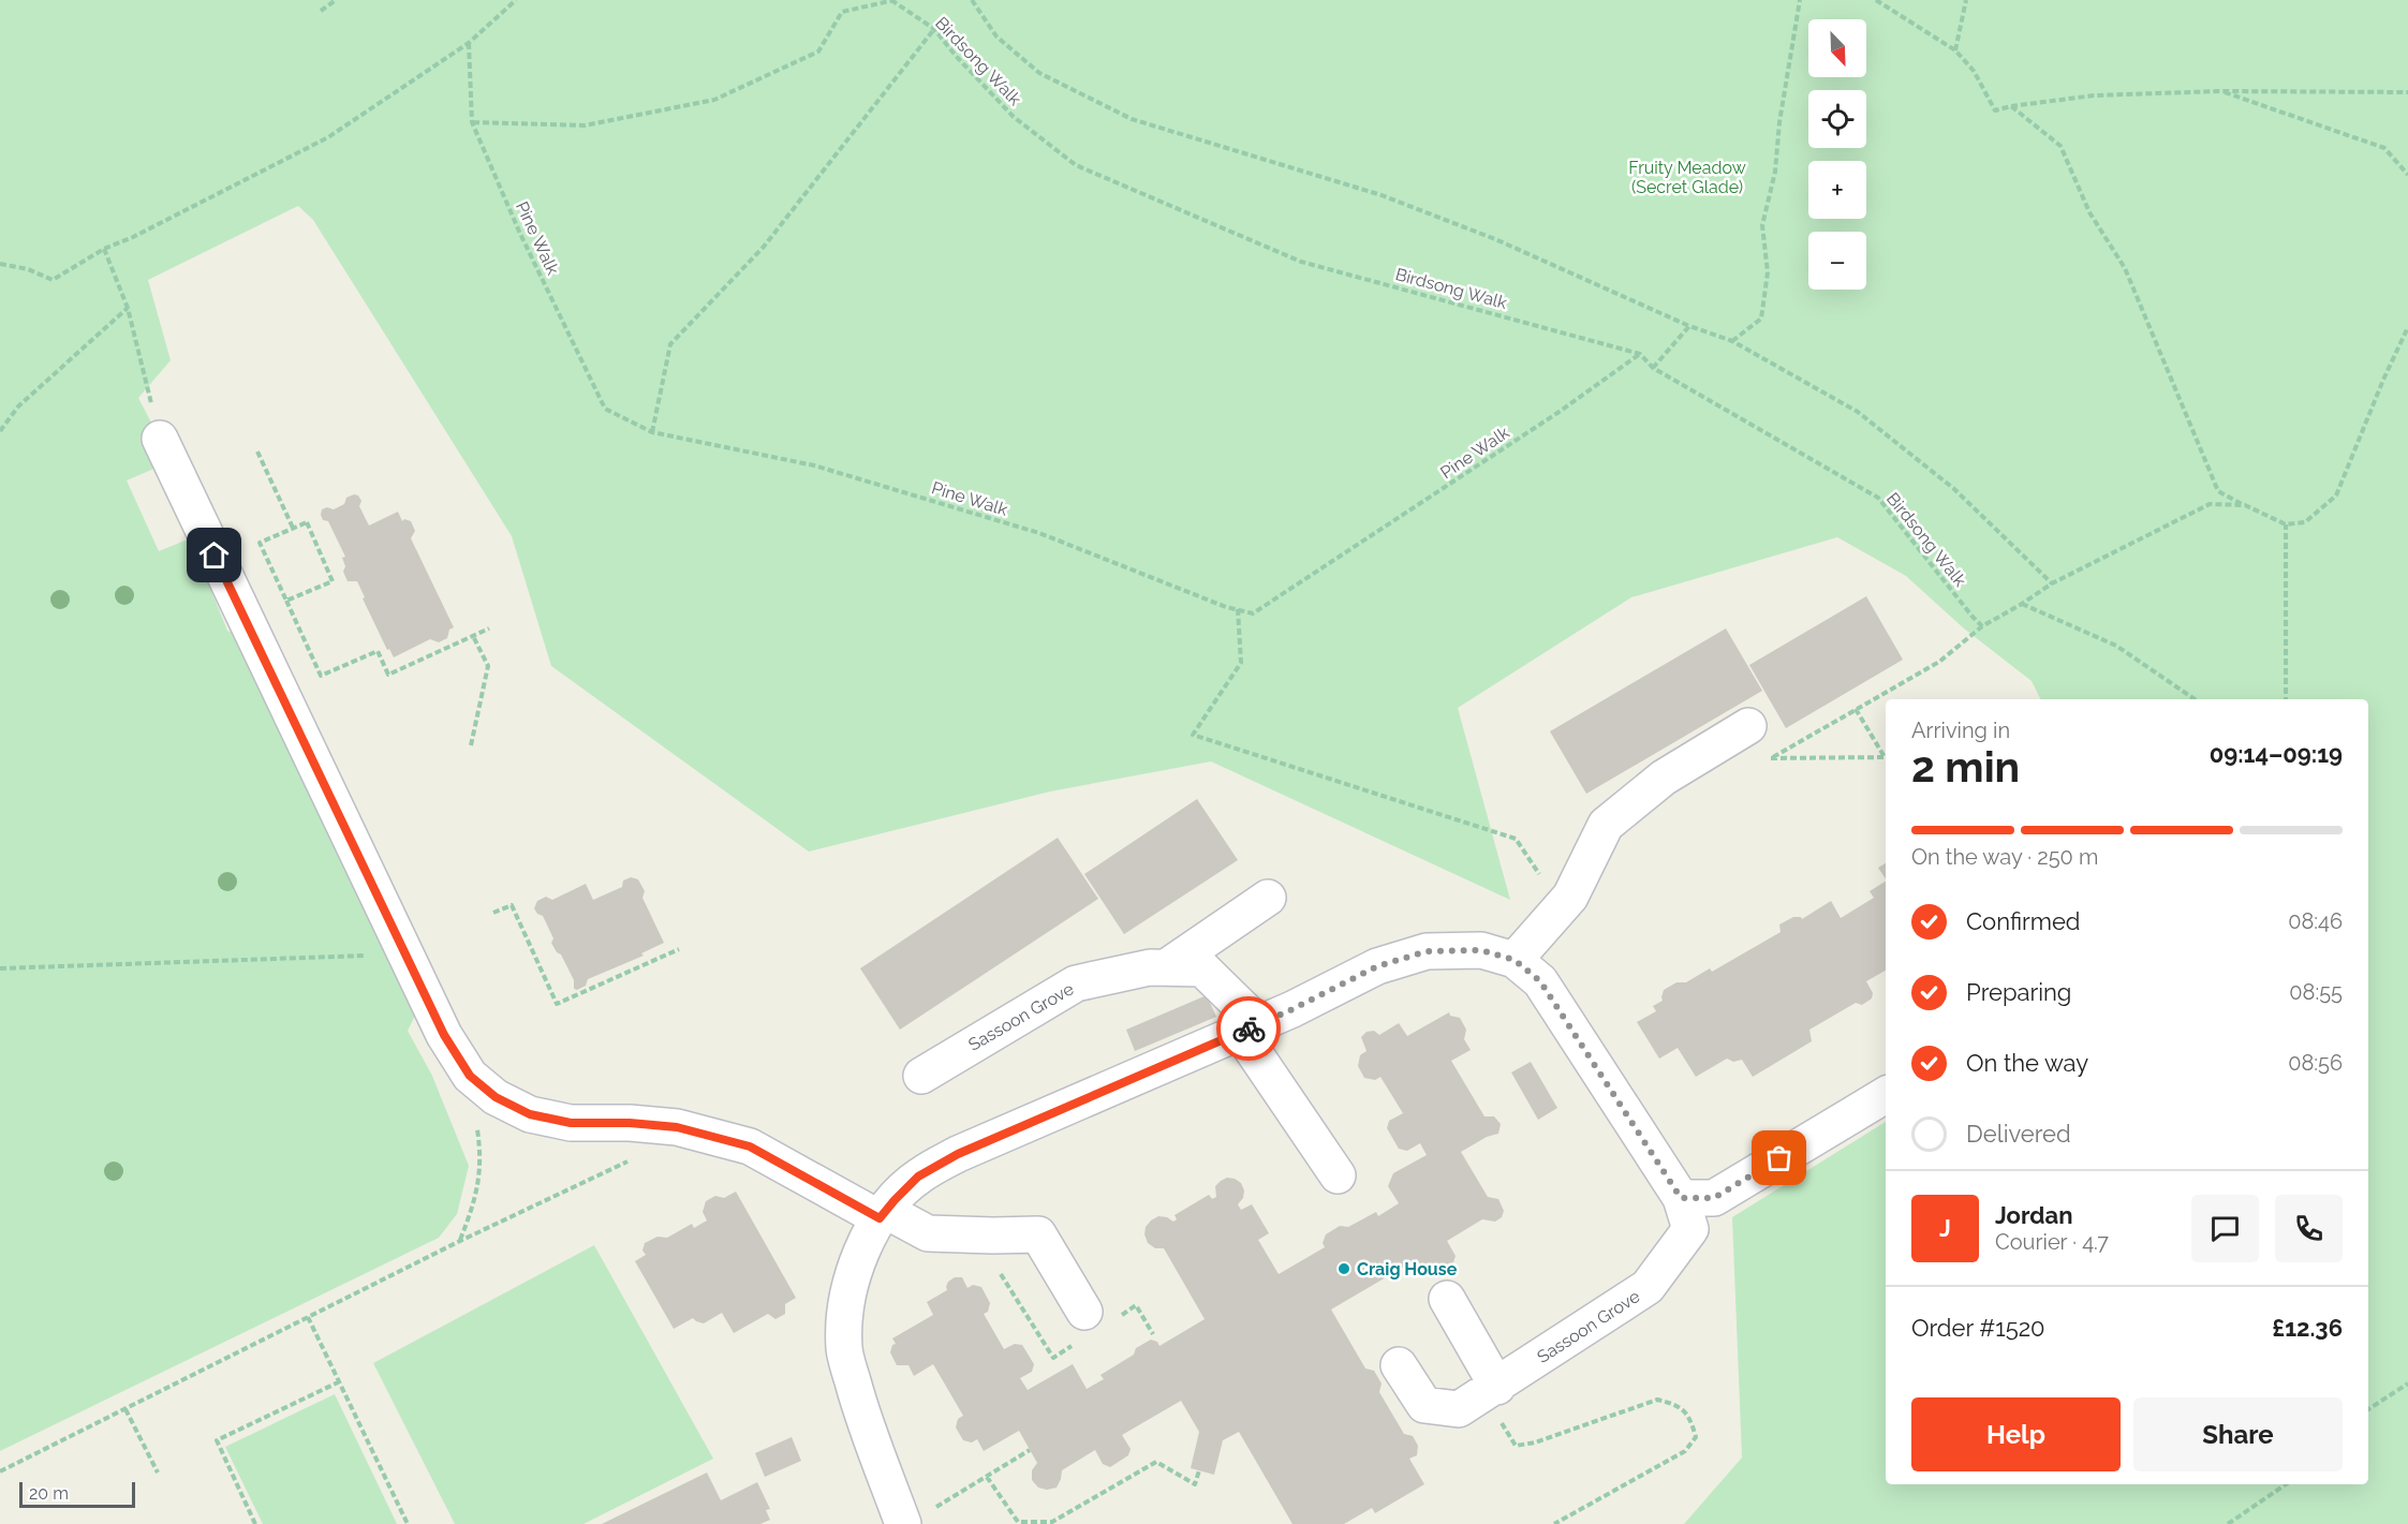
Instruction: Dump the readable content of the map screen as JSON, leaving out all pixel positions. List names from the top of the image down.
{
  "streets": {
    "street": ["Sassoon Grove"],
    "path": ["Birdsong Walk", "Pine Walk"]
  },
  "crossings": [
    ["Birdsong Walk", "Pine Walk"]
  ],
  "parks": ["Fruity Meadow (Secret Glade)"],
  "places": ["Craig House"],
  "scale_bar": "20 m",
  "north": "bottom right",
  "page": {
    "map_buttons": ["+", "−"],
    "heading": ["2 min", "Arriving in", "09:14–09:19"],
    "panel": [
      "Jordan",
      "Courier · 4.7",
      "Order #1520",
      "£12.36"
    ],
    "bar": "On the way · 250 m",
    "list": [
      ["Confirmed", "08:46"],
      ["Preparing", "08:55"],
      ["On the way", "08:56"],
      "Delivered"
    ],
    "round": "J",
    "buttons": ["Help", "Share"],
    "scale": "20 m"
  }
}
